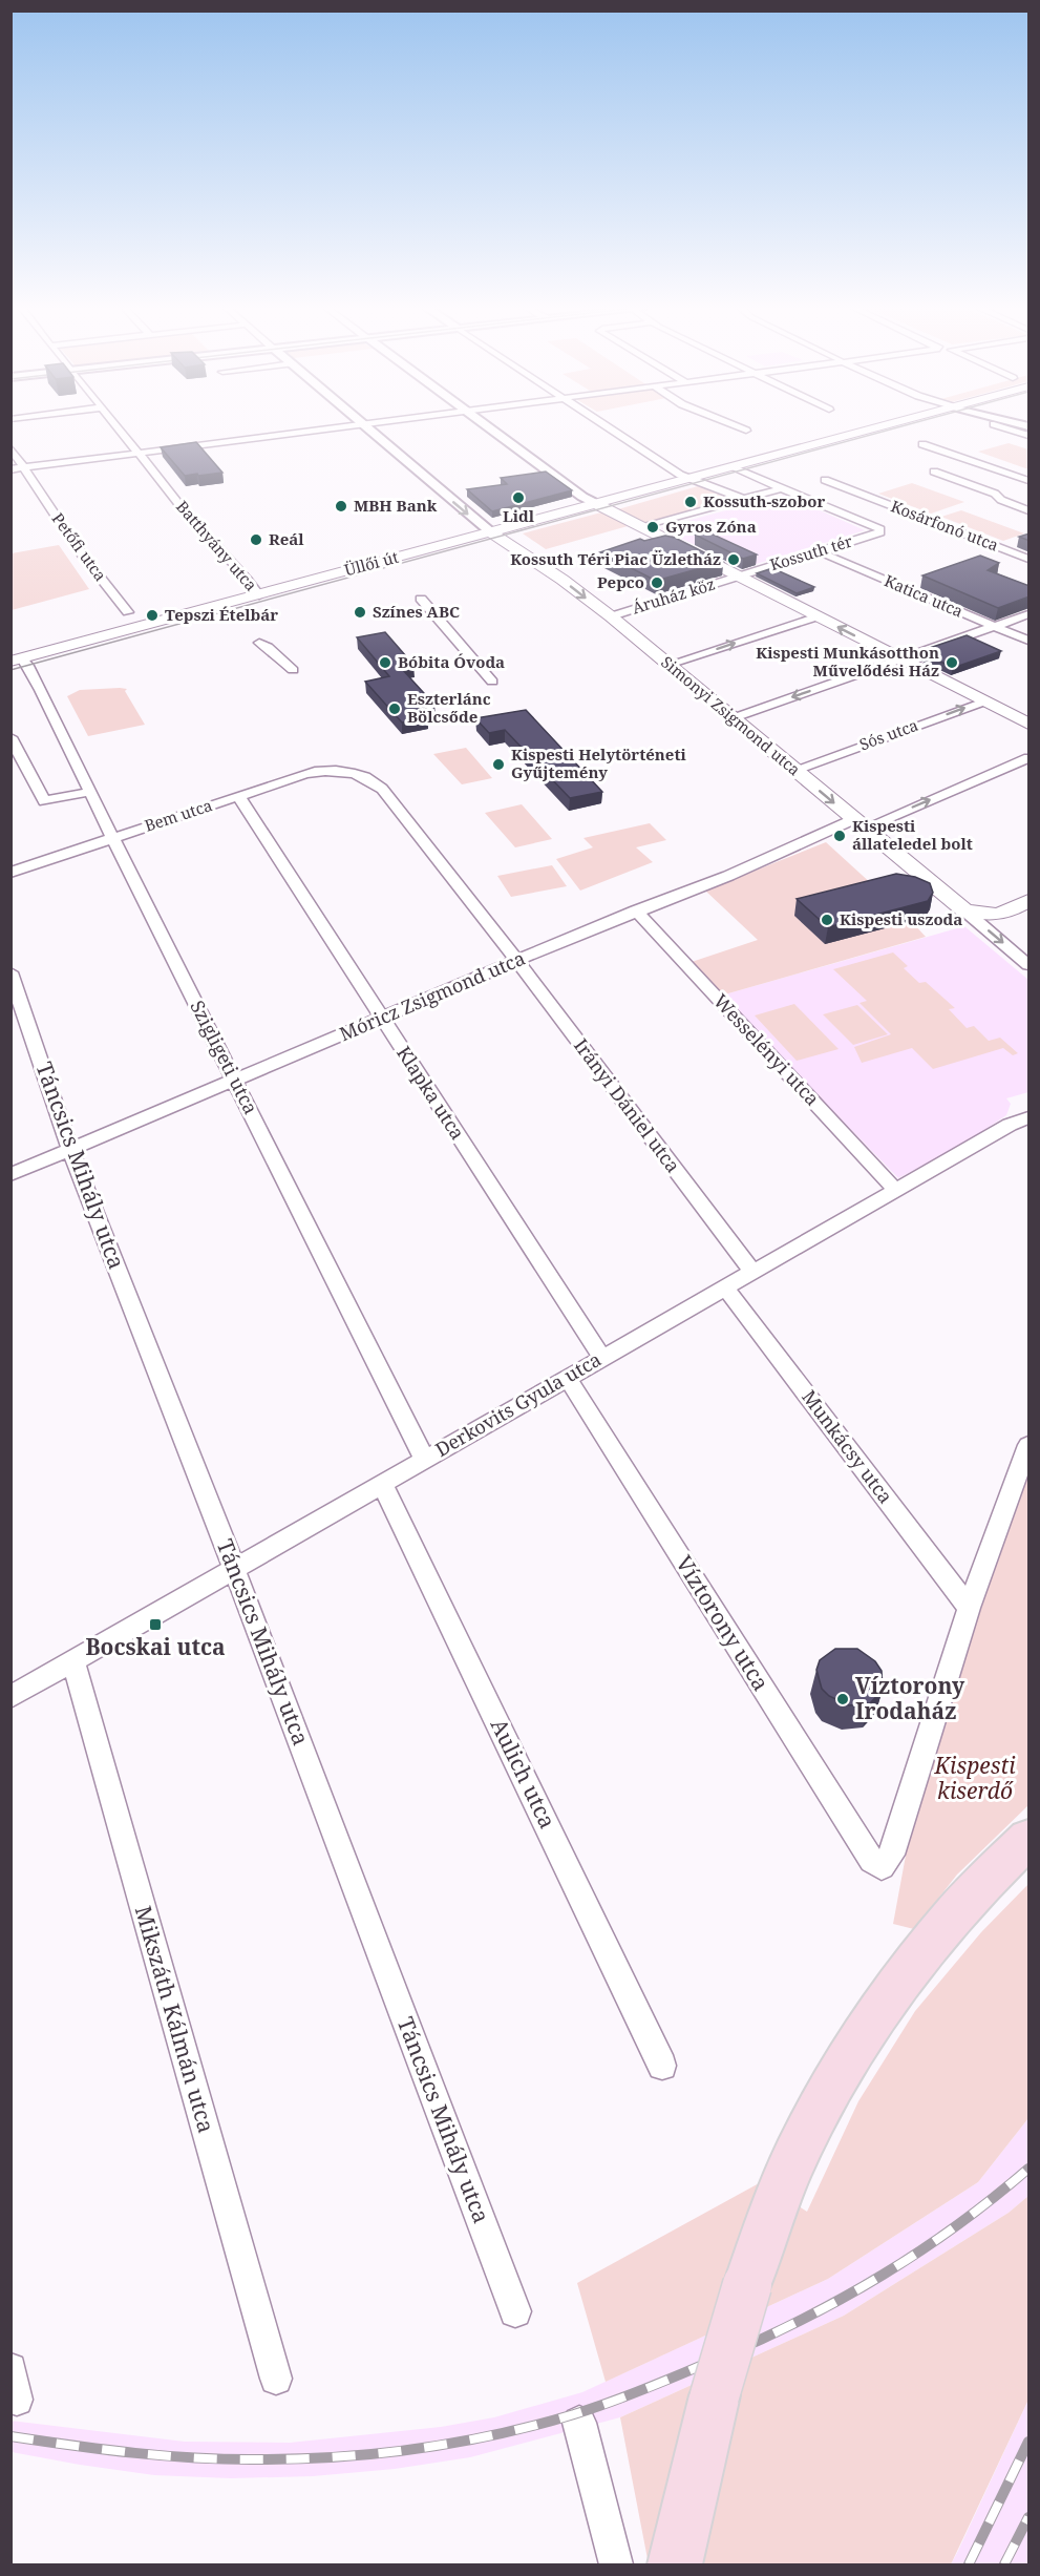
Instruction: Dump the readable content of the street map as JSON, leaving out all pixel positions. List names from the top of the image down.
{
  "streets": {
    "main road": ["Üllői út", "Simonyi Zsigmond utca"],
    "street": [
      "Kosárfonó utca",
      "Batthyány utca",
      "Petőfi utca",
      "Kossuth tér",
      "Áruház köz",
      "Katica utca",
      "Sós utca",
      "Bem utca",
      "Móricz Zsigmond utca",
      "Wesselényi utca",
      "Szigligeti utca",
      "Klapka utca",
      "Irányi Dániel utca",
      "Táncsics Mihály utca",
      "Derkovits Gyula utca",
      "Munkácsy utca",
      "Víztorony utca",
      "Aulich utca",
      "Mikszáth Kálmán utca"
    ]
  },
  "crossings": [
    ["Batthyány utca", "Üllői út"],
    ["Kossuth tér", "Üllői út"],
    ["Kossuth tér", "Áruház köz"],
    ["Kossuth tér", "Katica utca"],
    ["Üllői út", "Simonyi Zsigmond utca"],
    ["Üllői út", "Szigligeti utca"],
    ["Áruház köz", "Simonyi Zsigmond utca"],
    ["Simonyi Zsigmond utca", "Sós utca"],
    ["Simonyi Zsigmond utca", "Móricz Zsigmond utca"],
    ["Bem utca", "Szigligeti utca"],
    ["Bem utca", "Klapka utca"],
    ["Bem utca", "Irányi Dániel utca"],
    ["Móricz Zsigmond utca", "Wesselényi utca"],
    ["Móricz Zsigmond utca", "Szigligeti utca"],
    ["Móricz Zsigmond utca", "Klapka utca"],
    ["Móricz Zsigmond utca", "Irányi Dániel utca"],
    ["Móricz Zsigmond utca", "Táncsics Mihály utca"],
    ["Wesselényi utca", "Derkovits Gyula utca"],
    ["Szigligeti utca", "Derkovits Gyula utca"],
    ["Klapka utca", "Derkovits Gyula utca"],
    ["Irányi Dániel utca", "Derkovits Gyula utca"],
    ["Táncsics Mihály utca", "Derkovits Gyula utca"],
    ["Derkovits Gyula utca", "Munkácsy utca"],
    ["Derkovits Gyula utca", "Víztorony utca"],
    ["Derkovits Gyula utca", "Aulich utca"],
    ["Derkovits Gyula utca", "Mikszáth Kálmán utca"],
    ["Munkácsy utca", "Víztorony utca"]
  ],
  "parks": ["Kispesti kiserdő"],
  "places": {
    "other": [
      "Lidl",
      "Kossuth-szobor",
      "MBH Bank",
      "Gyros Zóna",
      "Reál",
      "Kossuth Téri Piac Üzletház",
      "Pepco",
      "Színes ABC",
      "Tepszi Ételbár",
      "Bóbita Óvoda",
      "Kispesti Munkásotthon Művelődési Ház",
      "Eszterlánc Bölcsőde",
      "Kispesti Helytörténeti Gyűjtemény",
      "Kispesti állateledel bolt",
      "Kispesti uszoda",
      "Víztorony Irodaház"
    ],
    "transit": ["Bocskai utca"]
  }
}
